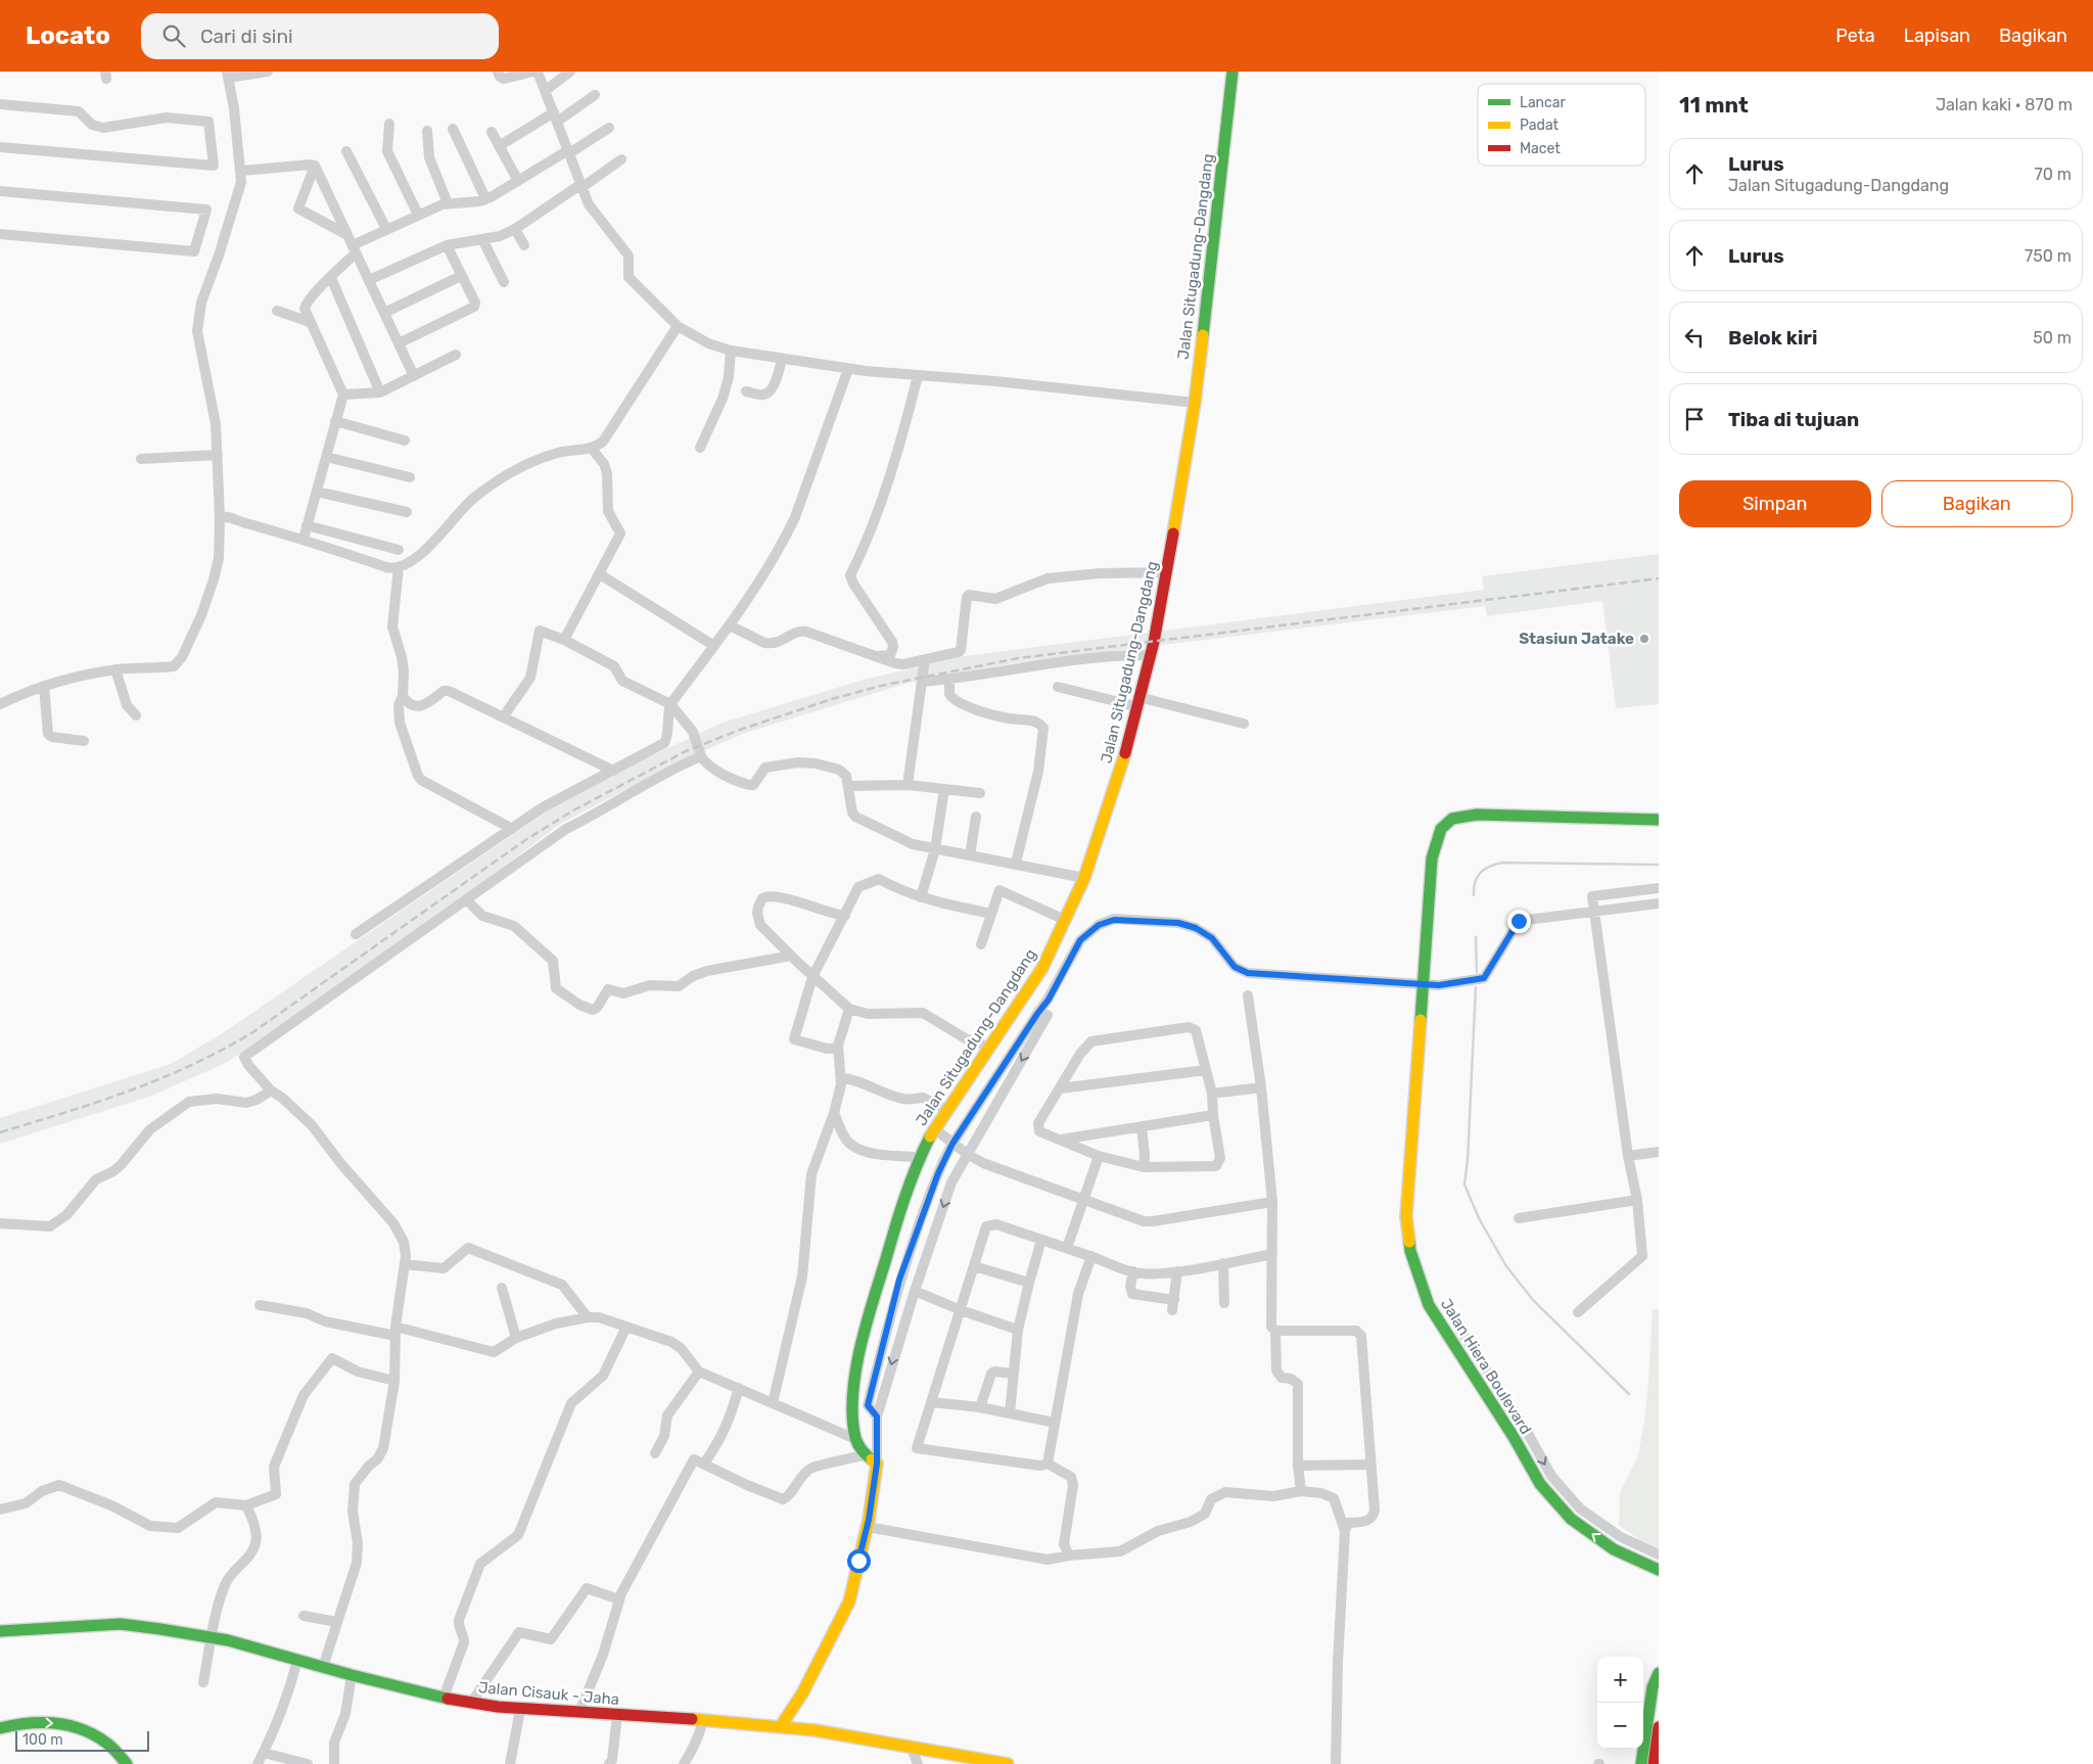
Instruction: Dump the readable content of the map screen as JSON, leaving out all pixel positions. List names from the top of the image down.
{
  "streets": {
    "main road": ["Jalan Situgadung-Dangdang", "Jalan Hiera Boulevard", "Jalan Cisauk - Jaha"]
  },
  "places": ["Stasiun Jatake"],
  "legend": ["Lancar", "Padat", "Macet"],
  "scale_bar": "100 m",
  "page": {
    "header": "Locato",
    "search": "Cari di sini",
    "nav": ["Peta", "Lapisan", "Bagikan"],
    "heading": ["11 mnt", "Jalan kaki · 870 m"],
    "list": [
      ["Lurus", "Jalan Situgadung-Dangdang", "70 m"],
      ["Lurus", "750 m"],
      ["Belok kiri", "50 m"],
      "Tiba di tujuan"
    ],
    "buttons": ["Simpan", "Bagikan"],
    "map_buttons": ["+", "−"],
    "scale": "100 m"
  }
}
